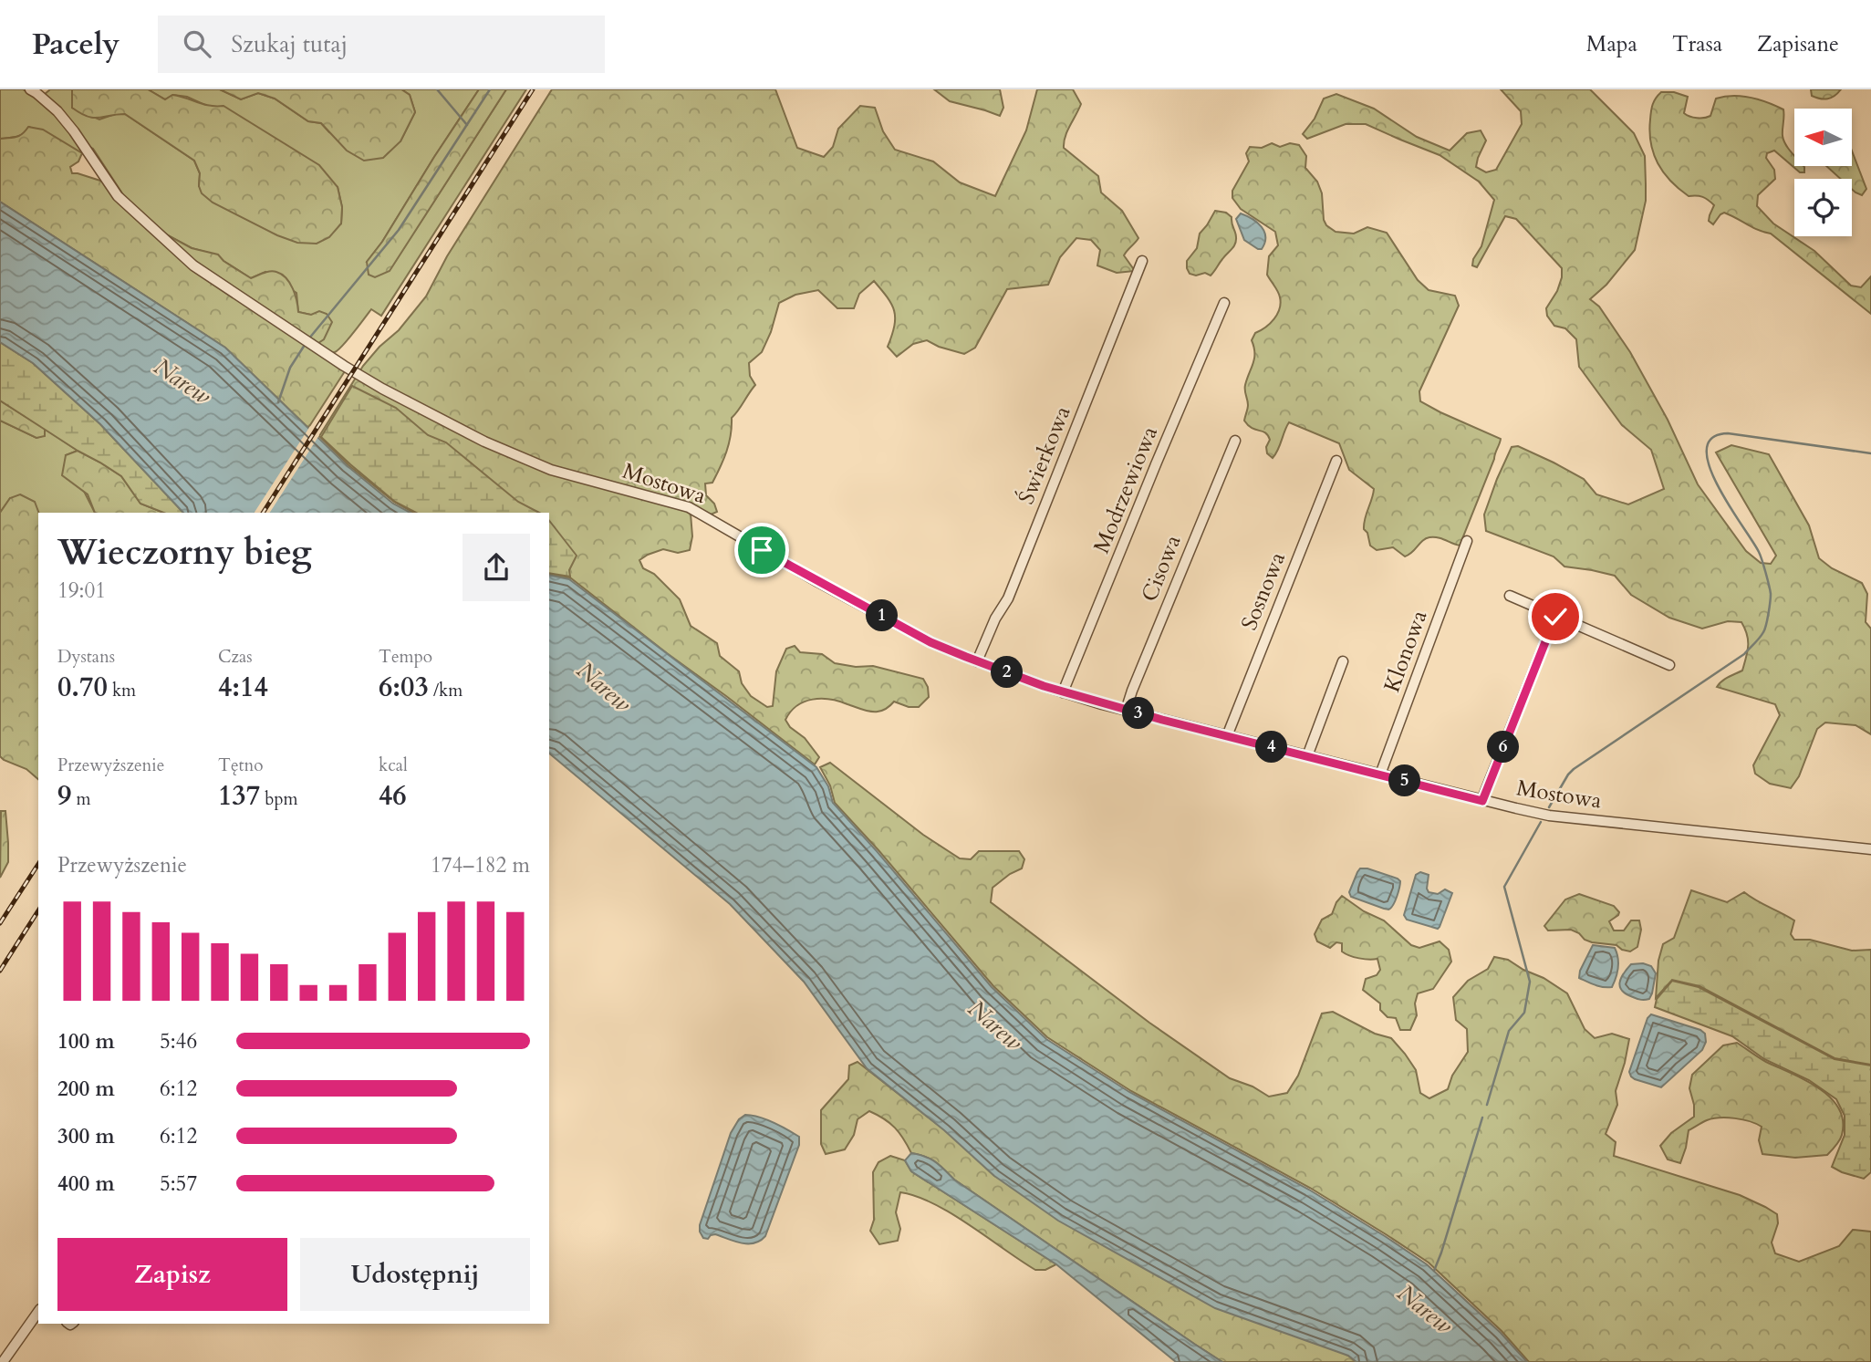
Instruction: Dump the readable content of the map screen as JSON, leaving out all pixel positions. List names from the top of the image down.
{
  "streets": {
    "street": [
      "Świerkowa",
      "Mostowa",
      "Modrzewiowa",
      "Cisowa",
      "Sosnowa",
      "Klonowa"
    ]
  },
  "crossings": [
    ["Świerkowa", "Mostowa"],
    ["Mostowa", "Modrzewiowa"],
    ["Mostowa", "Cisowa"],
    ["Mostowa", "Sosnowa"],
    ["Mostowa", "Klonowa"]
  ],
  "water": ["Narew"],
  "north": "left",
  "page": {
    "header": "Pacely",
    "search": "Szukaj tutaj",
    "nav": ["Mapa", "Trasa", "Zapisane"],
    "heading": ["Wieczorny bieg", "19:01"],
    "pins": [
      "1",
      "2",
      "3",
      "4",
      "6",
      "5"
    ],
    "stats": [
      ["Dystans", "0.70 km"],
      ["Czas", "4:14"],
      ["Tempo", "6:03 /km"],
      ["Przewyższenie", "9 m"],
      ["Tętno", "137 bpm"],
      ["kcal", "46"]
    ],
    "chart": ["Przewyższenie", "174–182 m"],
    "list": [
      {
        "name": "100 m",
        "note": "5:46"
      },
      {
        "name": "200 m",
        "note": "6:12"
      },
      {
        "name": "300 m",
        "note": "6:12"
      },
      {
        "name": "400 m",
        "note": "5:57"
      }
    ],
    "buttons": ["Zapisz", "Udostępnij"]
  }
}
